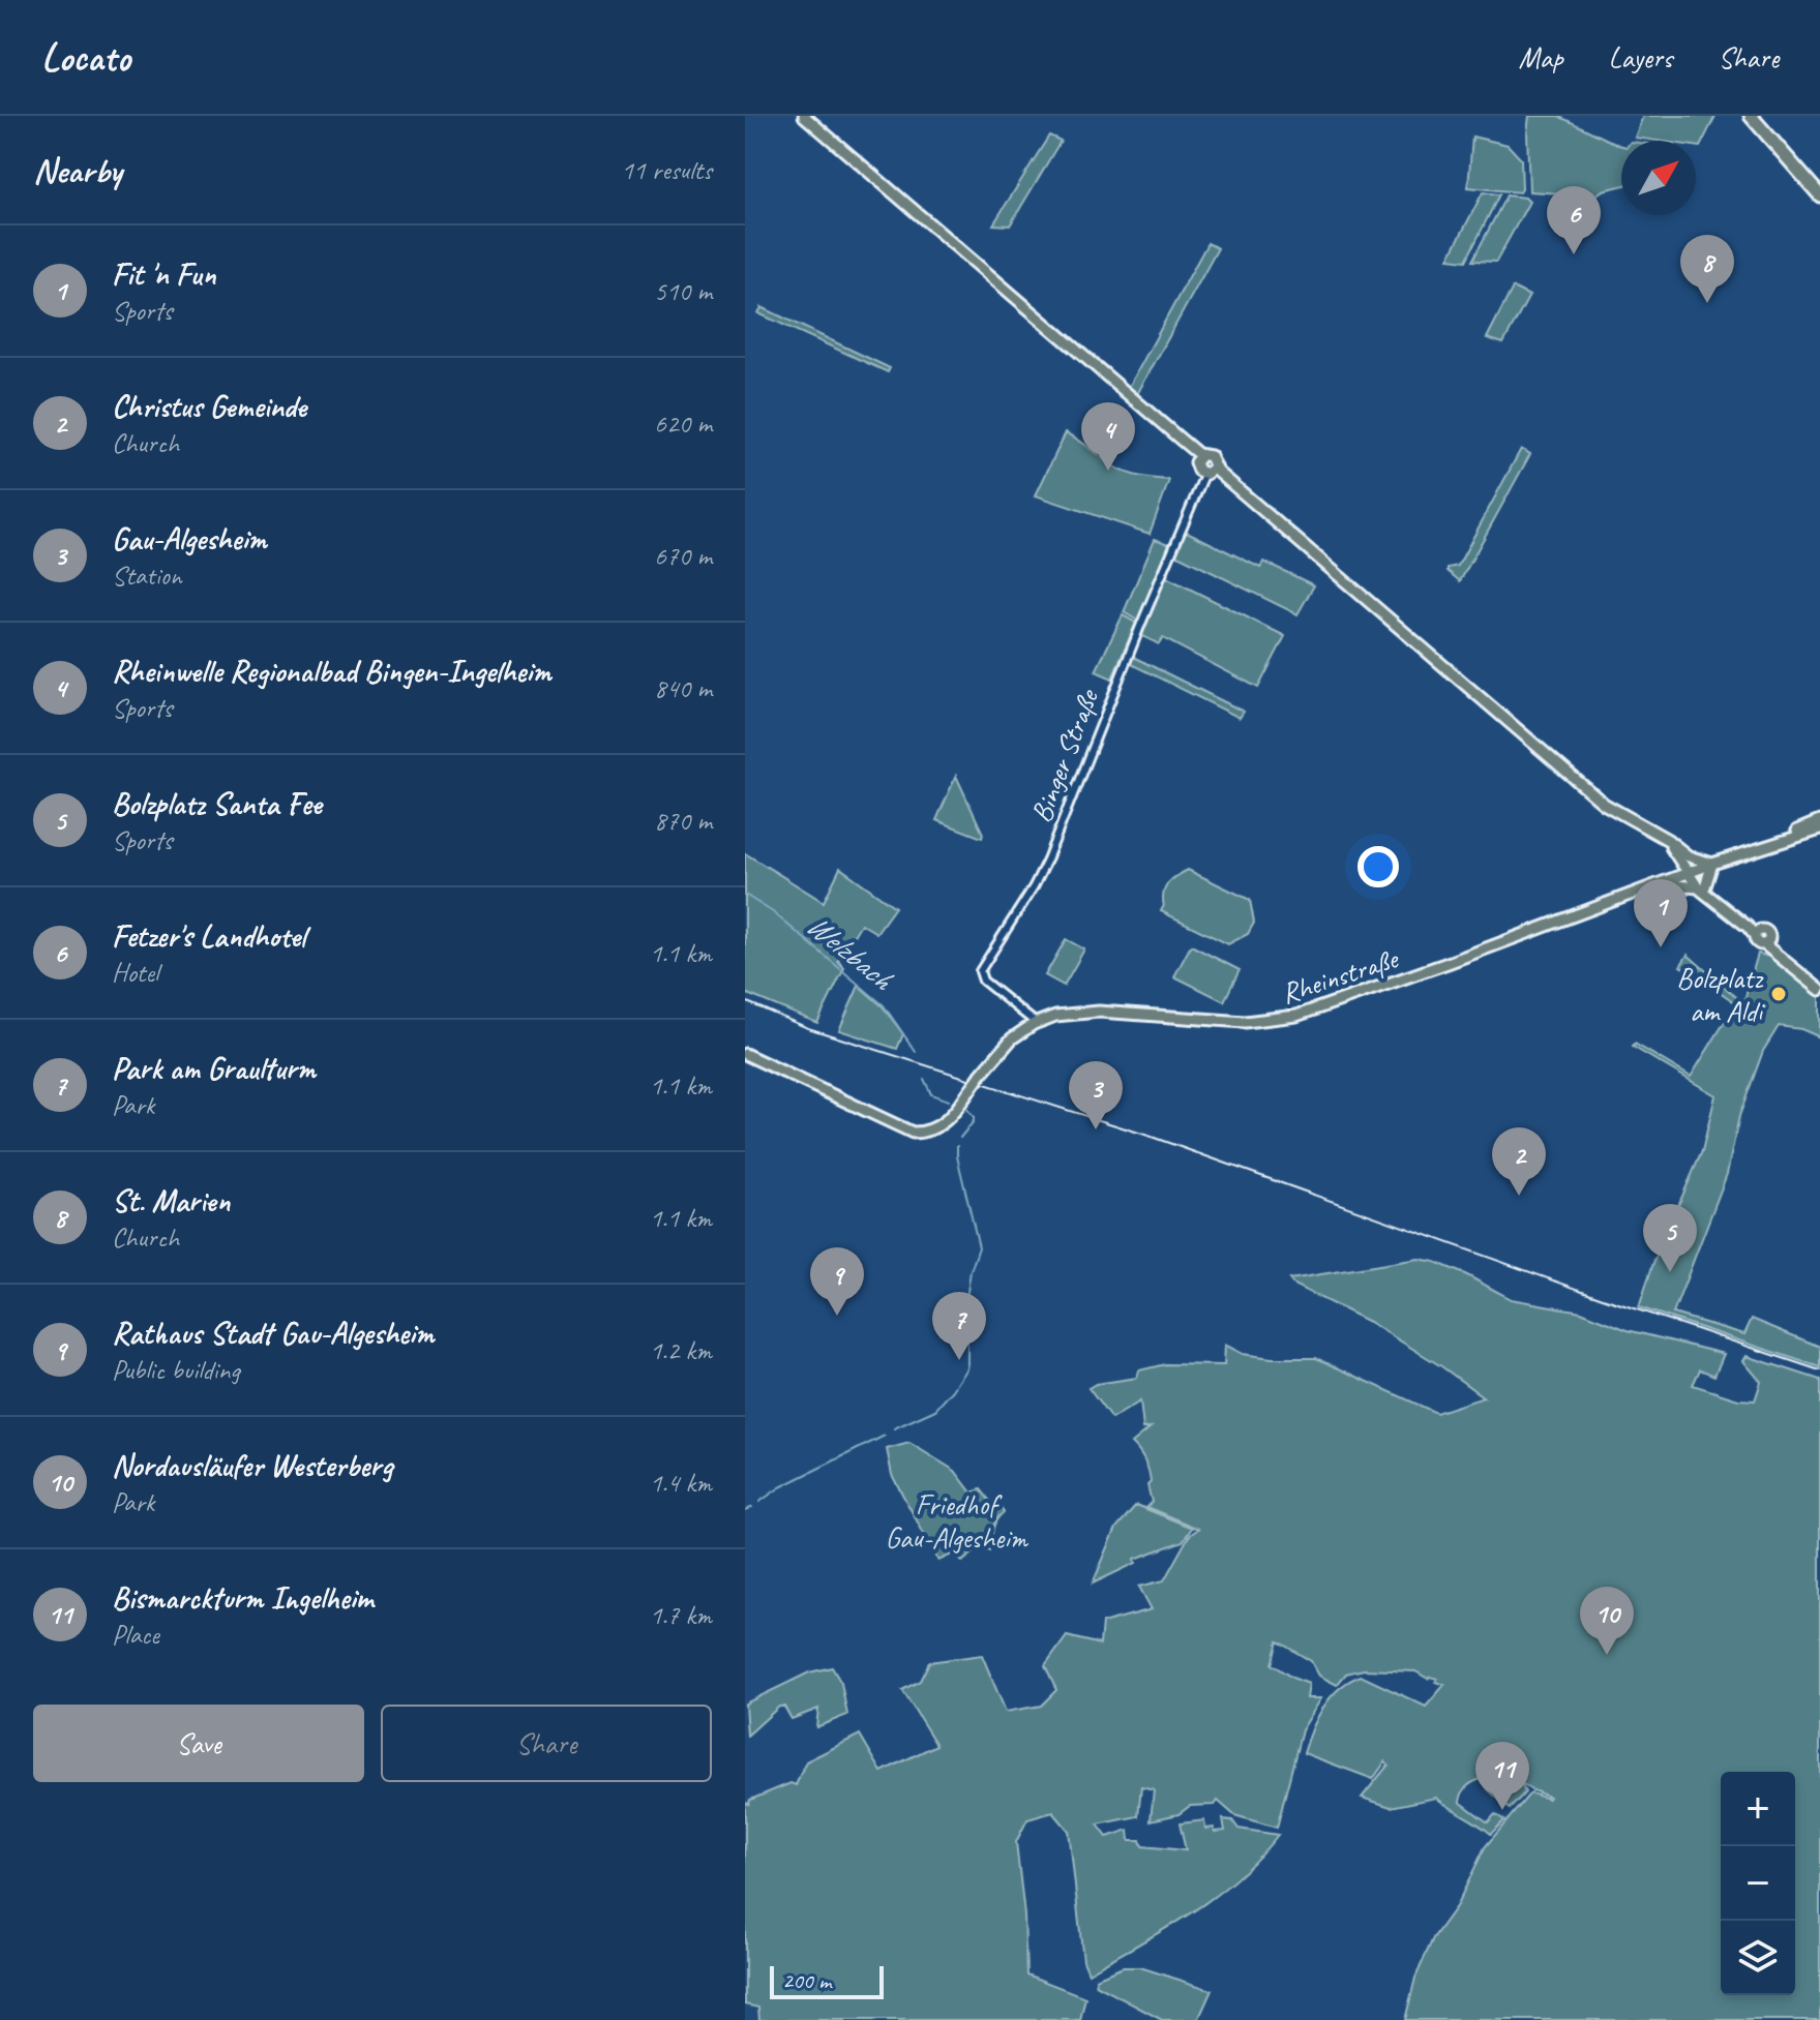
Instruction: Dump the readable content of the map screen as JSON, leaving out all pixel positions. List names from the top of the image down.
{
  "streets": {
    "main road": ["Rheinstraße"],
    "street": ["Binger Straße"]
  },
  "crossings": [
    ["Binger Straße", "Rheinstraße"]
  ],
  "water": ["Welzbach"],
  "parks": ["Friedhof Gau-Algesheim"],
  "places": ["Bolzplatz am Aldi"],
  "scale_bar": "200 m",
  "north": "top right",
  "page": {
    "header": "Locato",
    "nav": ["Map", "Layers", "Share"],
    "heading": ["Nearby", "11 results"],
    "pins": [
      "6",
      "8",
      "4",
      "1",
      "3",
      "2",
      "5",
      "9",
      "7",
      "10",
      "11"
    ],
    "list": [
      {
        "mark": "1",
        "name": "Fit 'n Fun",
        "note": "Sports",
        "value": "510 m"
      },
      {
        "mark": "2",
        "name": "Christus Gemeinde",
        "note": "Church",
        "value": "620 m"
      },
      {
        "mark": "3",
        "name": "Gau-Algesheim",
        "note": "Station",
        "value": "670 m"
      },
      {
        "mark": "4",
        "name": "Rheinwelle Regionalbad Bingen-Ingelheim",
        "note": "Sports",
        "value": "840 m"
      },
      {
        "mark": "5",
        "name": "Bolzplatz Santa Fee",
        "note": "Sports",
        "value": "870 m"
      },
      {
        "mark": "6",
        "name": "Fetzer's Landhotel",
        "note": "Hotel",
        "value": "1.1 km"
      },
      {
        "mark": "7",
        "name": "Park am Graulturm",
        "note": "Park",
        "value": "1.1 km"
      },
      {
        "mark": "8",
        "name": "St. Marien",
        "note": "Church",
        "value": "1.1 km"
      },
      {
        "mark": "9",
        "name": "Rathaus Stadt Gau-Algesheim",
        "note": "Public building",
        "value": "1.2 km"
      },
      {
        "mark": "10",
        "name": "Nordausläufer Westerberg",
        "note": "Park",
        "value": "1.4 km"
      },
      {
        "mark": "11",
        "name": "Bismarckturm Ingelheim",
        "note": "Place",
        "value": "1.7 km"
      }
    ],
    "buttons": ["Save", "Share"],
    "map_buttons": ["+", "−"],
    "scale": "200 m"
  }
}
